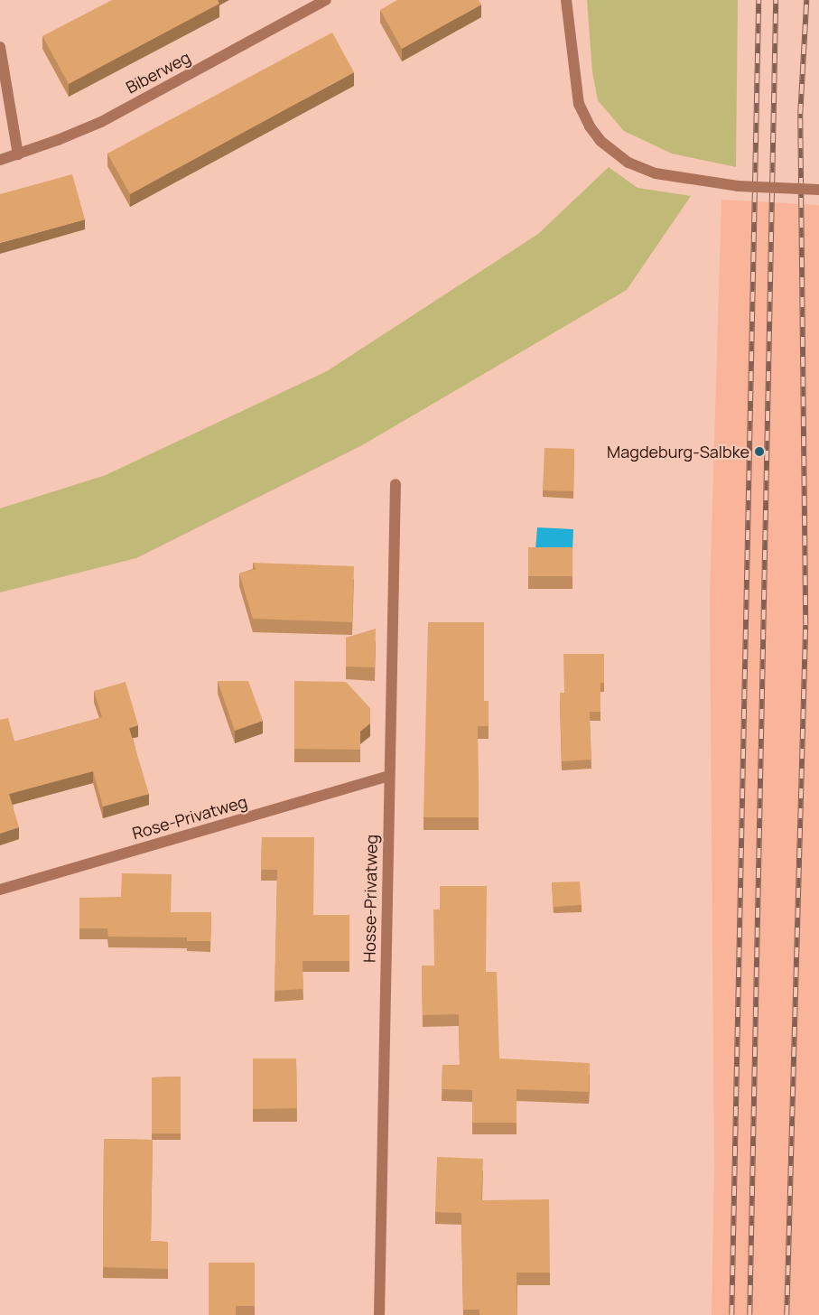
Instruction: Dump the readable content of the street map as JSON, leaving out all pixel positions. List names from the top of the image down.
{
  "streets": {
    "street": ["Biberweg", "Rose-Privatweg", "Hosse-Privatweg"]
  },
  "crossings": [
    ["Rose-Privatweg", "Hosse-Privatweg"]
  ],
  "places": ["Magdeburg-Salbke"]
}
